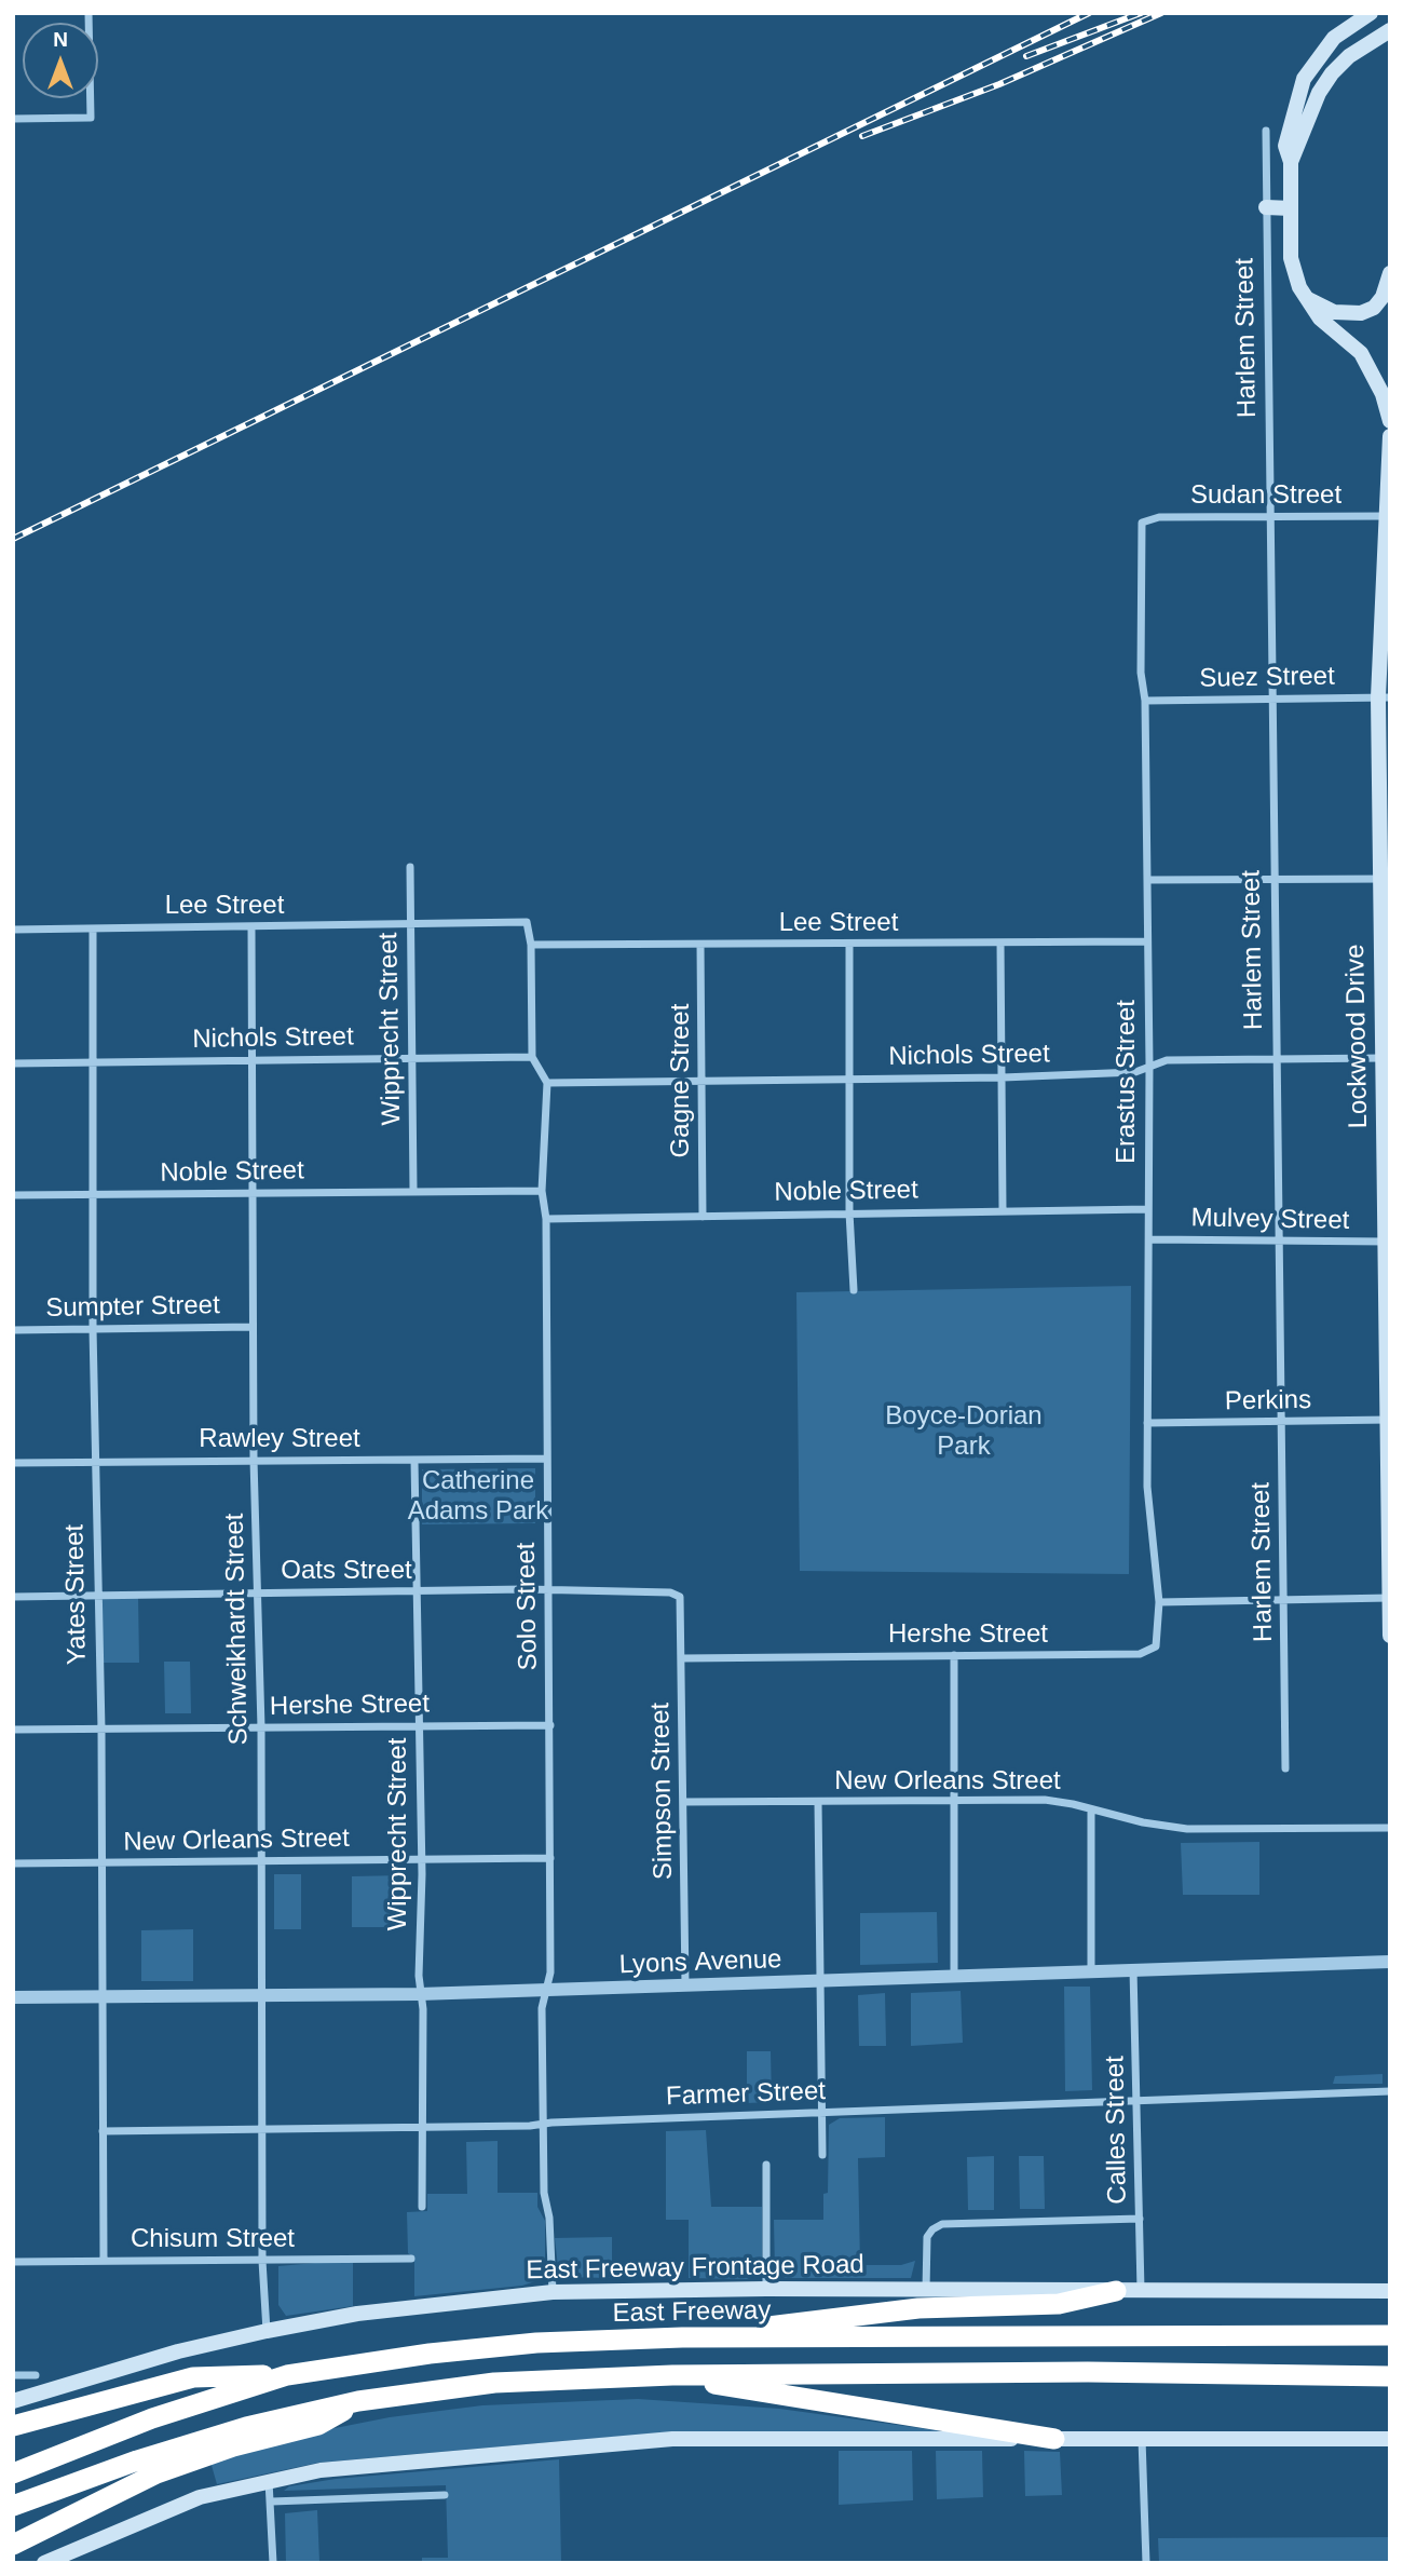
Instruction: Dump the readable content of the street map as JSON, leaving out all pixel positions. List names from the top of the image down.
{
  "streets": {
    "highway": ["East Freeway"],
    "main road": ["Lockwood Drive", "East Freeway Frontage Road"],
    "street": [
      "Harlem Street",
      "Sudan Street",
      "Suez Street",
      "Lee Street",
      "Wipprecht Street",
      "Nichols Street",
      "Gagne Street",
      "Erastus Street",
      "Noble Street",
      "Mulvey Street",
      "Sumpter Street",
      "Perkins",
      "Rawley Street",
      "Oats Street",
      "Yates Street",
      "Solo Street",
      "Schweikhardt Street",
      "Hershe Street",
      "New Orleans Street",
      "Simpson Street",
      "Lyons Avenue",
      "Farmer Street",
      "Calles Street",
      "Chisum Street"
    ]
  },
  "crossings": [
    ["Harlem Street", "Sudan Street"],
    ["Harlem Street", "Suez Street"],
    ["Harlem Street", "Nichols Street"],
    ["Harlem Street", "Mulvey Street"],
    ["Harlem Street", "Perkins"],
    ["Sudan Street", "Lockwood Drive"],
    ["Sudan Street", "Erastus Street"],
    ["Suez Street", "Lockwood Drive"],
    ["Suez Street", "Erastus Street"],
    ["Lee Street", "Wipprecht Street"],
    ["Lee Street", "Gagne Street"],
    ["Lee Street", "Erastus Street"],
    ["Lee Street", "Yates Street"],
    ["Lee Street", "Schweikhardt Street"],
    ["Wipprecht Street", "Nichols Street"],
    ["Wipprecht Street", "Noble Street"],
    ["Wipprecht Street", "Rawley Street"],
    ["Wipprecht Street", "Oats Street"],
    ["Wipprecht Street", "Hershe Street"],
    ["Wipprecht Street", "New Orleans Street"],
    ["Wipprecht Street", "Lyons Avenue"],
    ["Wipprecht Street", "Farmer Street"],
    ["Lockwood Drive", "Nichols Street"],
    ["Lockwood Drive", "Mulvey Street"],
    ["Lockwood Drive", "Perkins"],
    ["Nichols Street", "Gagne Street"],
    ["Nichols Street", "Erastus Street"],
    ["Nichols Street", "Yates Street"],
    ["Nichols Street", "Solo Street"],
    ["Nichols Street", "Schweikhardt Street"],
    ["Gagne Street", "Noble Street"],
    ["Erastus Street", "Noble Street"],
    ["Erastus Street", "Mulvey Street"],
    ["Erastus Street", "Perkins"],
    ["Erastus Street", "Hershe Street"],
    ["Noble Street", "Yates Street"],
    ["Noble Street", "Solo Street"],
    ["Noble Street", "Schweikhardt Street"],
    ["Sumpter Street", "Yates Street"],
    ["Sumpter Street", "Schweikhardt Street"],
    ["Rawley Street", "Yates Street"],
    ["Rawley Street", "Solo Street"],
    ["Rawley Street", "Schweikhardt Street"],
    ["Oats Street", "Yates Street"],
    ["Oats Street", "Solo Street"],
    ["Oats Street", "Schweikhardt Street"],
    ["Oats Street", "Simpson Street"],
    ["Yates Street", "Hershe Street"],
    ["Yates Street", "New Orleans Street"],
    ["Yates Street", "Lyons Avenue"],
    ["Yates Street", "Farmer Street"],
    ["Yates Street", "Chisum Street"],
    ["Solo Street", "Hershe Street"],
    ["Solo Street", "New Orleans Street"],
    ["Solo Street", "Lyons Avenue"],
    ["Solo Street", "Farmer Street"],
    ["Solo Street", "East Freeway Frontage Road"],
    ["Schweikhardt Street", "Hershe Street"],
    ["Schweikhardt Street", "New Orleans Street"],
    ["Schweikhardt Street", "Lyons Avenue"],
    ["Schweikhardt Street", "Farmer Street"],
    ["Schweikhardt Street", "Chisum Street"],
    ["Schweikhardt Street", "East Freeway Frontage Road"],
    ["Hershe Street", "Simpson Street"],
    ["New Orleans Street", "Simpson Street"],
    ["Simpson Street", "Lyons Avenue"],
    ["Lyons Avenue", "Calles Street"],
    ["Farmer Street", "Calles Street"],
    ["Calles Street", "East Freeway Frontage Road"]
  ],
  "parks": ["Boyce-Dorian Park", "Catherine Adams Park"],
  "north": "top"
}
